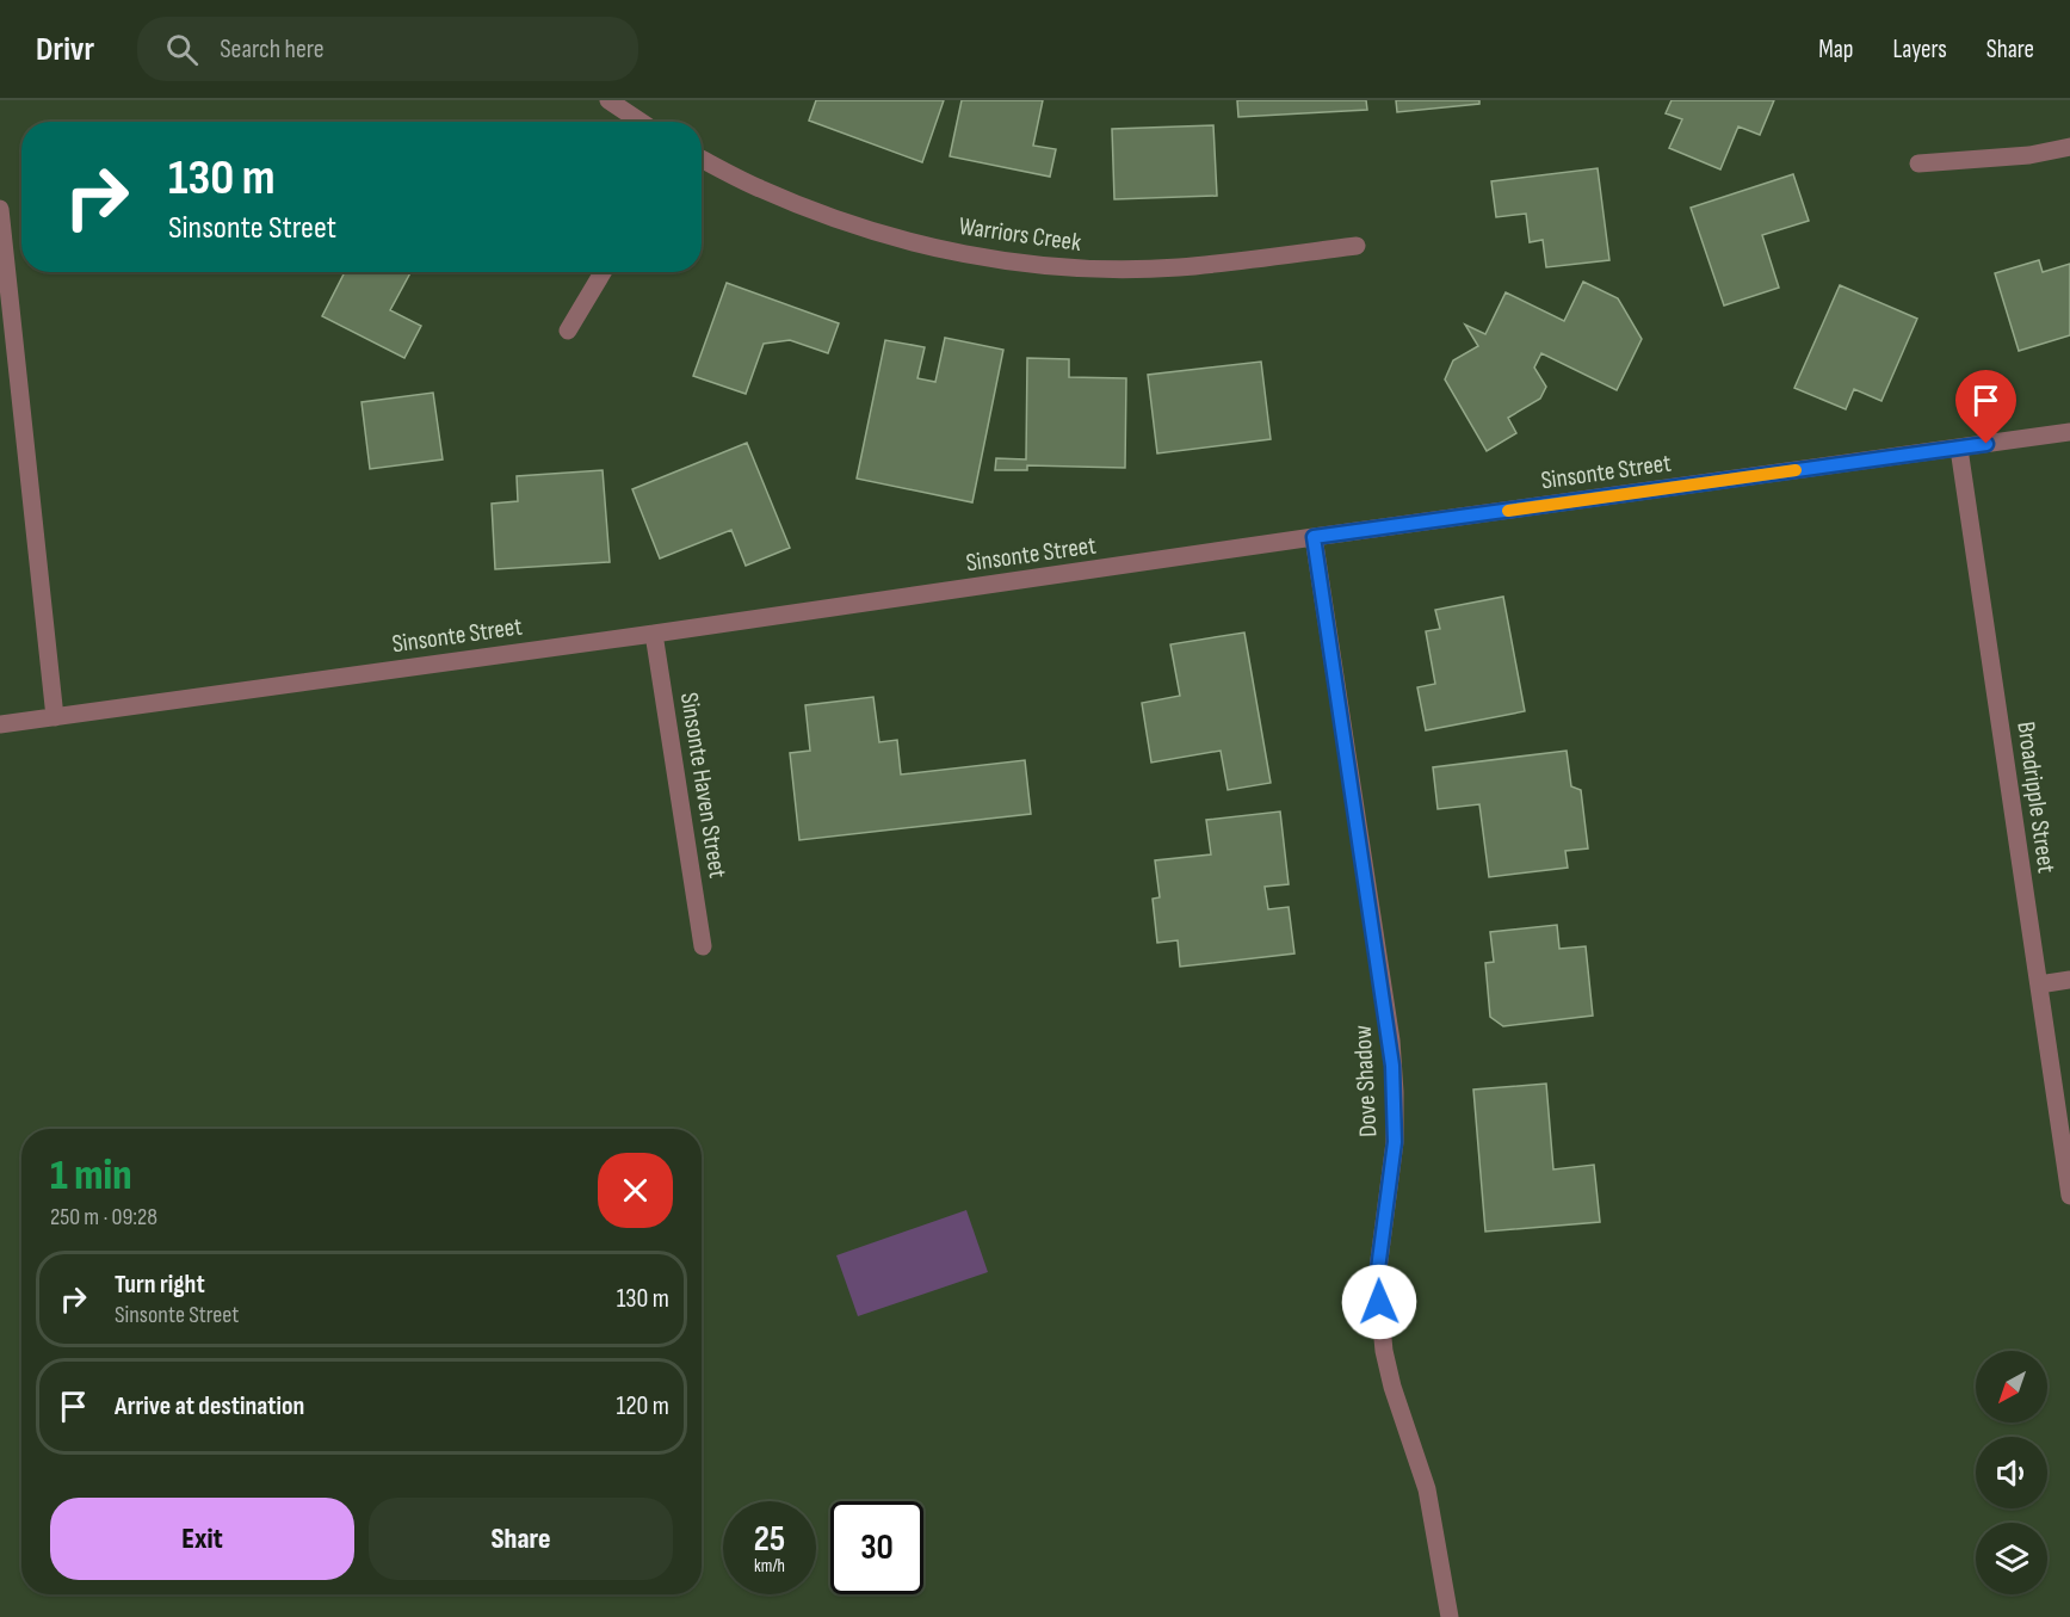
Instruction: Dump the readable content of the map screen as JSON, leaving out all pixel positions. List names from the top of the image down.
{
  "streets": {
    "street": [
      "Warriors Creek",
      "Sinsonte Street",
      "Sinsonte Haven Street",
      "Broadripple Street",
      "Dove Shadow"
    ]
  },
  "crossings": [
    ["Sinsonte Street", "Sinsonte Haven Street"],
    ["Sinsonte Street", "Broadripple Street"],
    ["Sinsonte Street", "Dove Shadow"]
  ],
  "north": "bottom left",
  "page": {
    "header": "Drivr",
    "search": "Search here",
    "nav": ["Map", "Layers", "Share"],
    "turn": ["130 m", "Sinsonte Street"],
    "heading": ["1 min", "250 m · 09:28"],
    "list": [
      {
        "name": "Turn right",
        "note": "Sinsonte Street",
        "value": "130 m"
      },
      {
        "name": "Arrive at destination",
        "value": "120 m"
      }
    ],
    "buttons": ["Exit", "Share"],
    "speed": "25 km/h",
    "limit": "30"
  }
}
